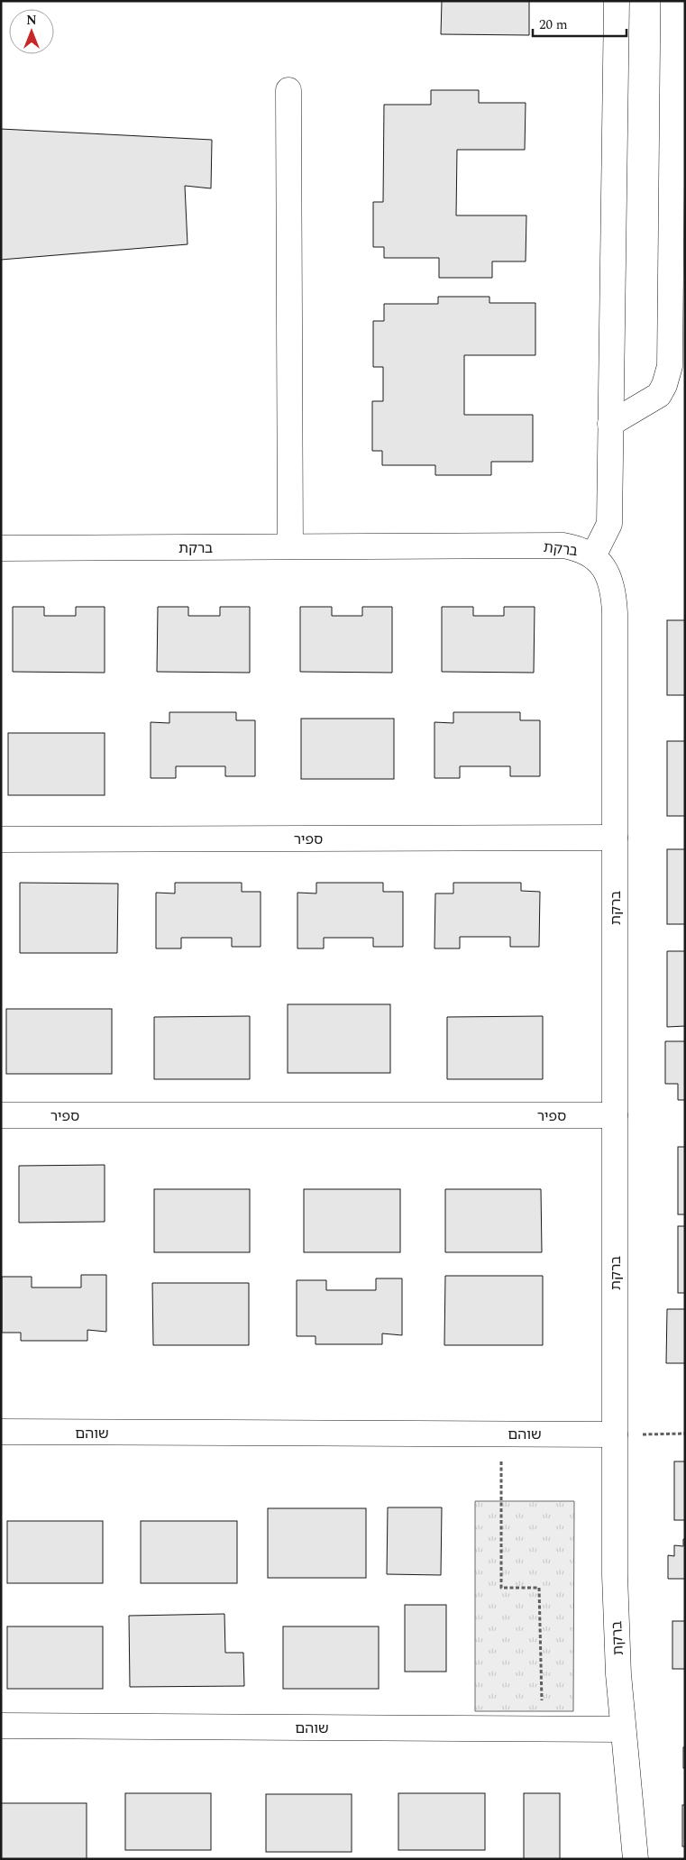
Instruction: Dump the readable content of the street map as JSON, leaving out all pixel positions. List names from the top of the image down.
{
  "streets": {
    "street": ["ברקת", "ספיר", "שוהם"]
  },
  "crossings": [
    ["ברקת", "ספיר"],
    ["ברקת", "שוהם"]
  ],
  "scale_bar": "20 m",
  "north": "top"
}
